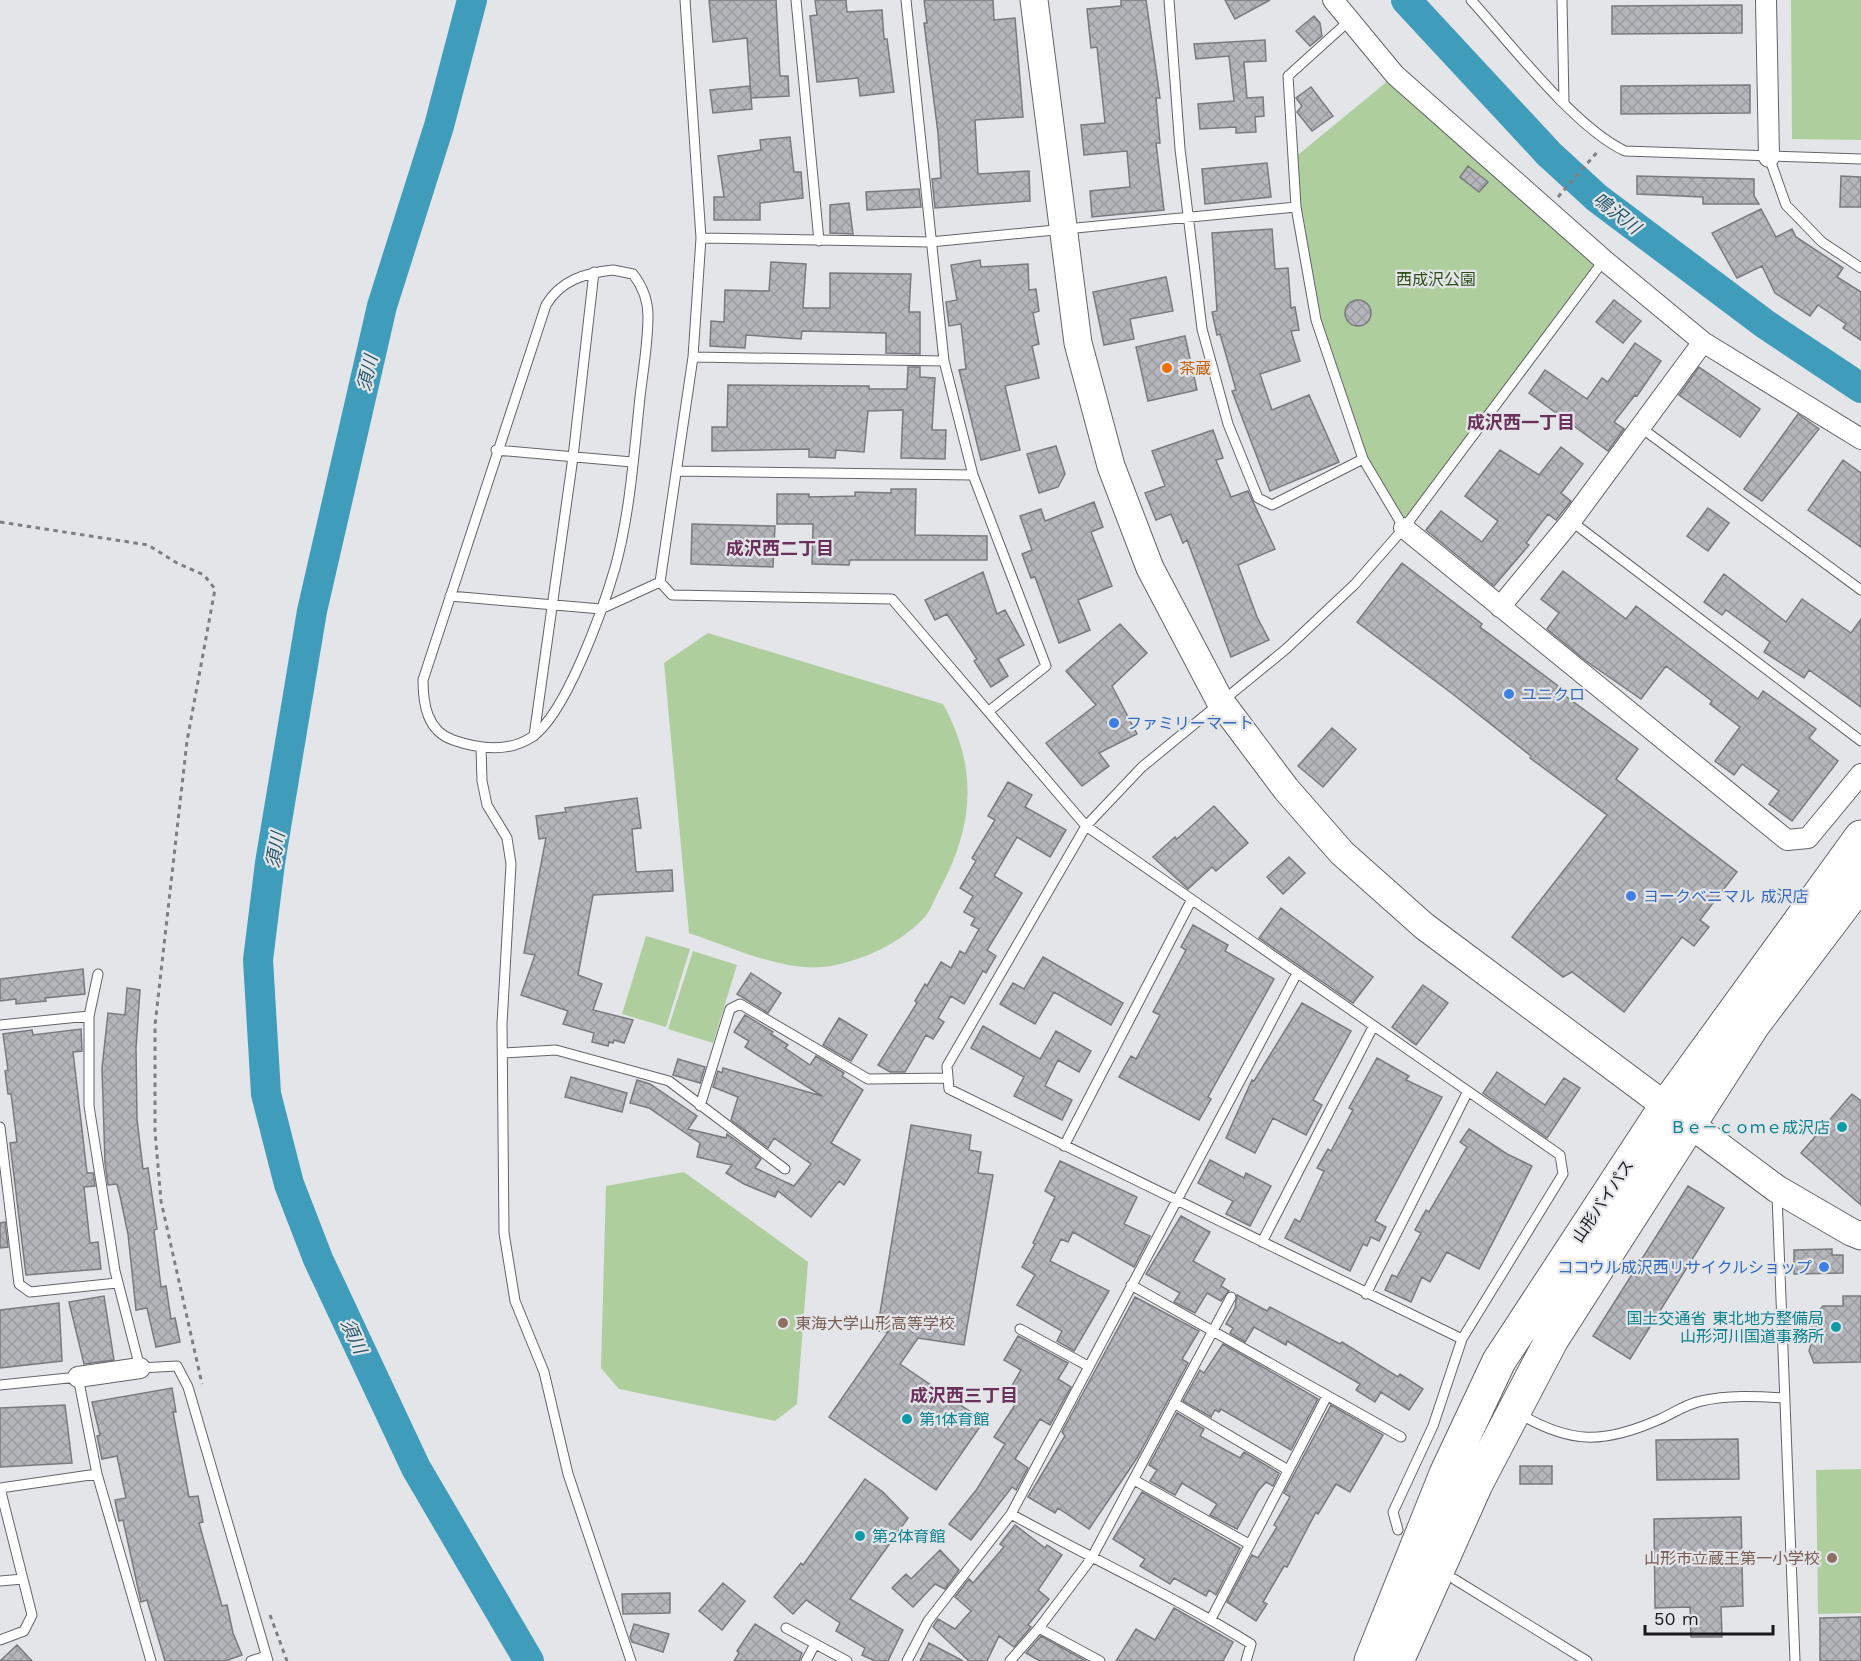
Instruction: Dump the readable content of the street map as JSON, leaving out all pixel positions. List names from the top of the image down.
{
  "streets": {
    "highway": ["山形バイパス"]
  },
  "districts": ["成沢西一丁目", "成沢西二丁目", "成沢西三丁目"],
  "water": ["鳴沢川", "須川"],
  "parks": ["西成沢公園"],
  "places": [
    "茶蔵",
    "ユニクロ",
    "ファミリーマート",
    "ヨークベニマル 成沢店",
    "Ｂｅ－ｃｏｍｅ成沢店",
    "ココウル成沢西リサイクルショップ",
    "東海大学山形高等学校",
    "国土交通省 東北地方整備局 山形河川国道事務所",
    "第1体育館",
    "第2体育館",
    "山形市立蔵王第一小学校"
  ],
  "scale_bar": "50 m"
}
